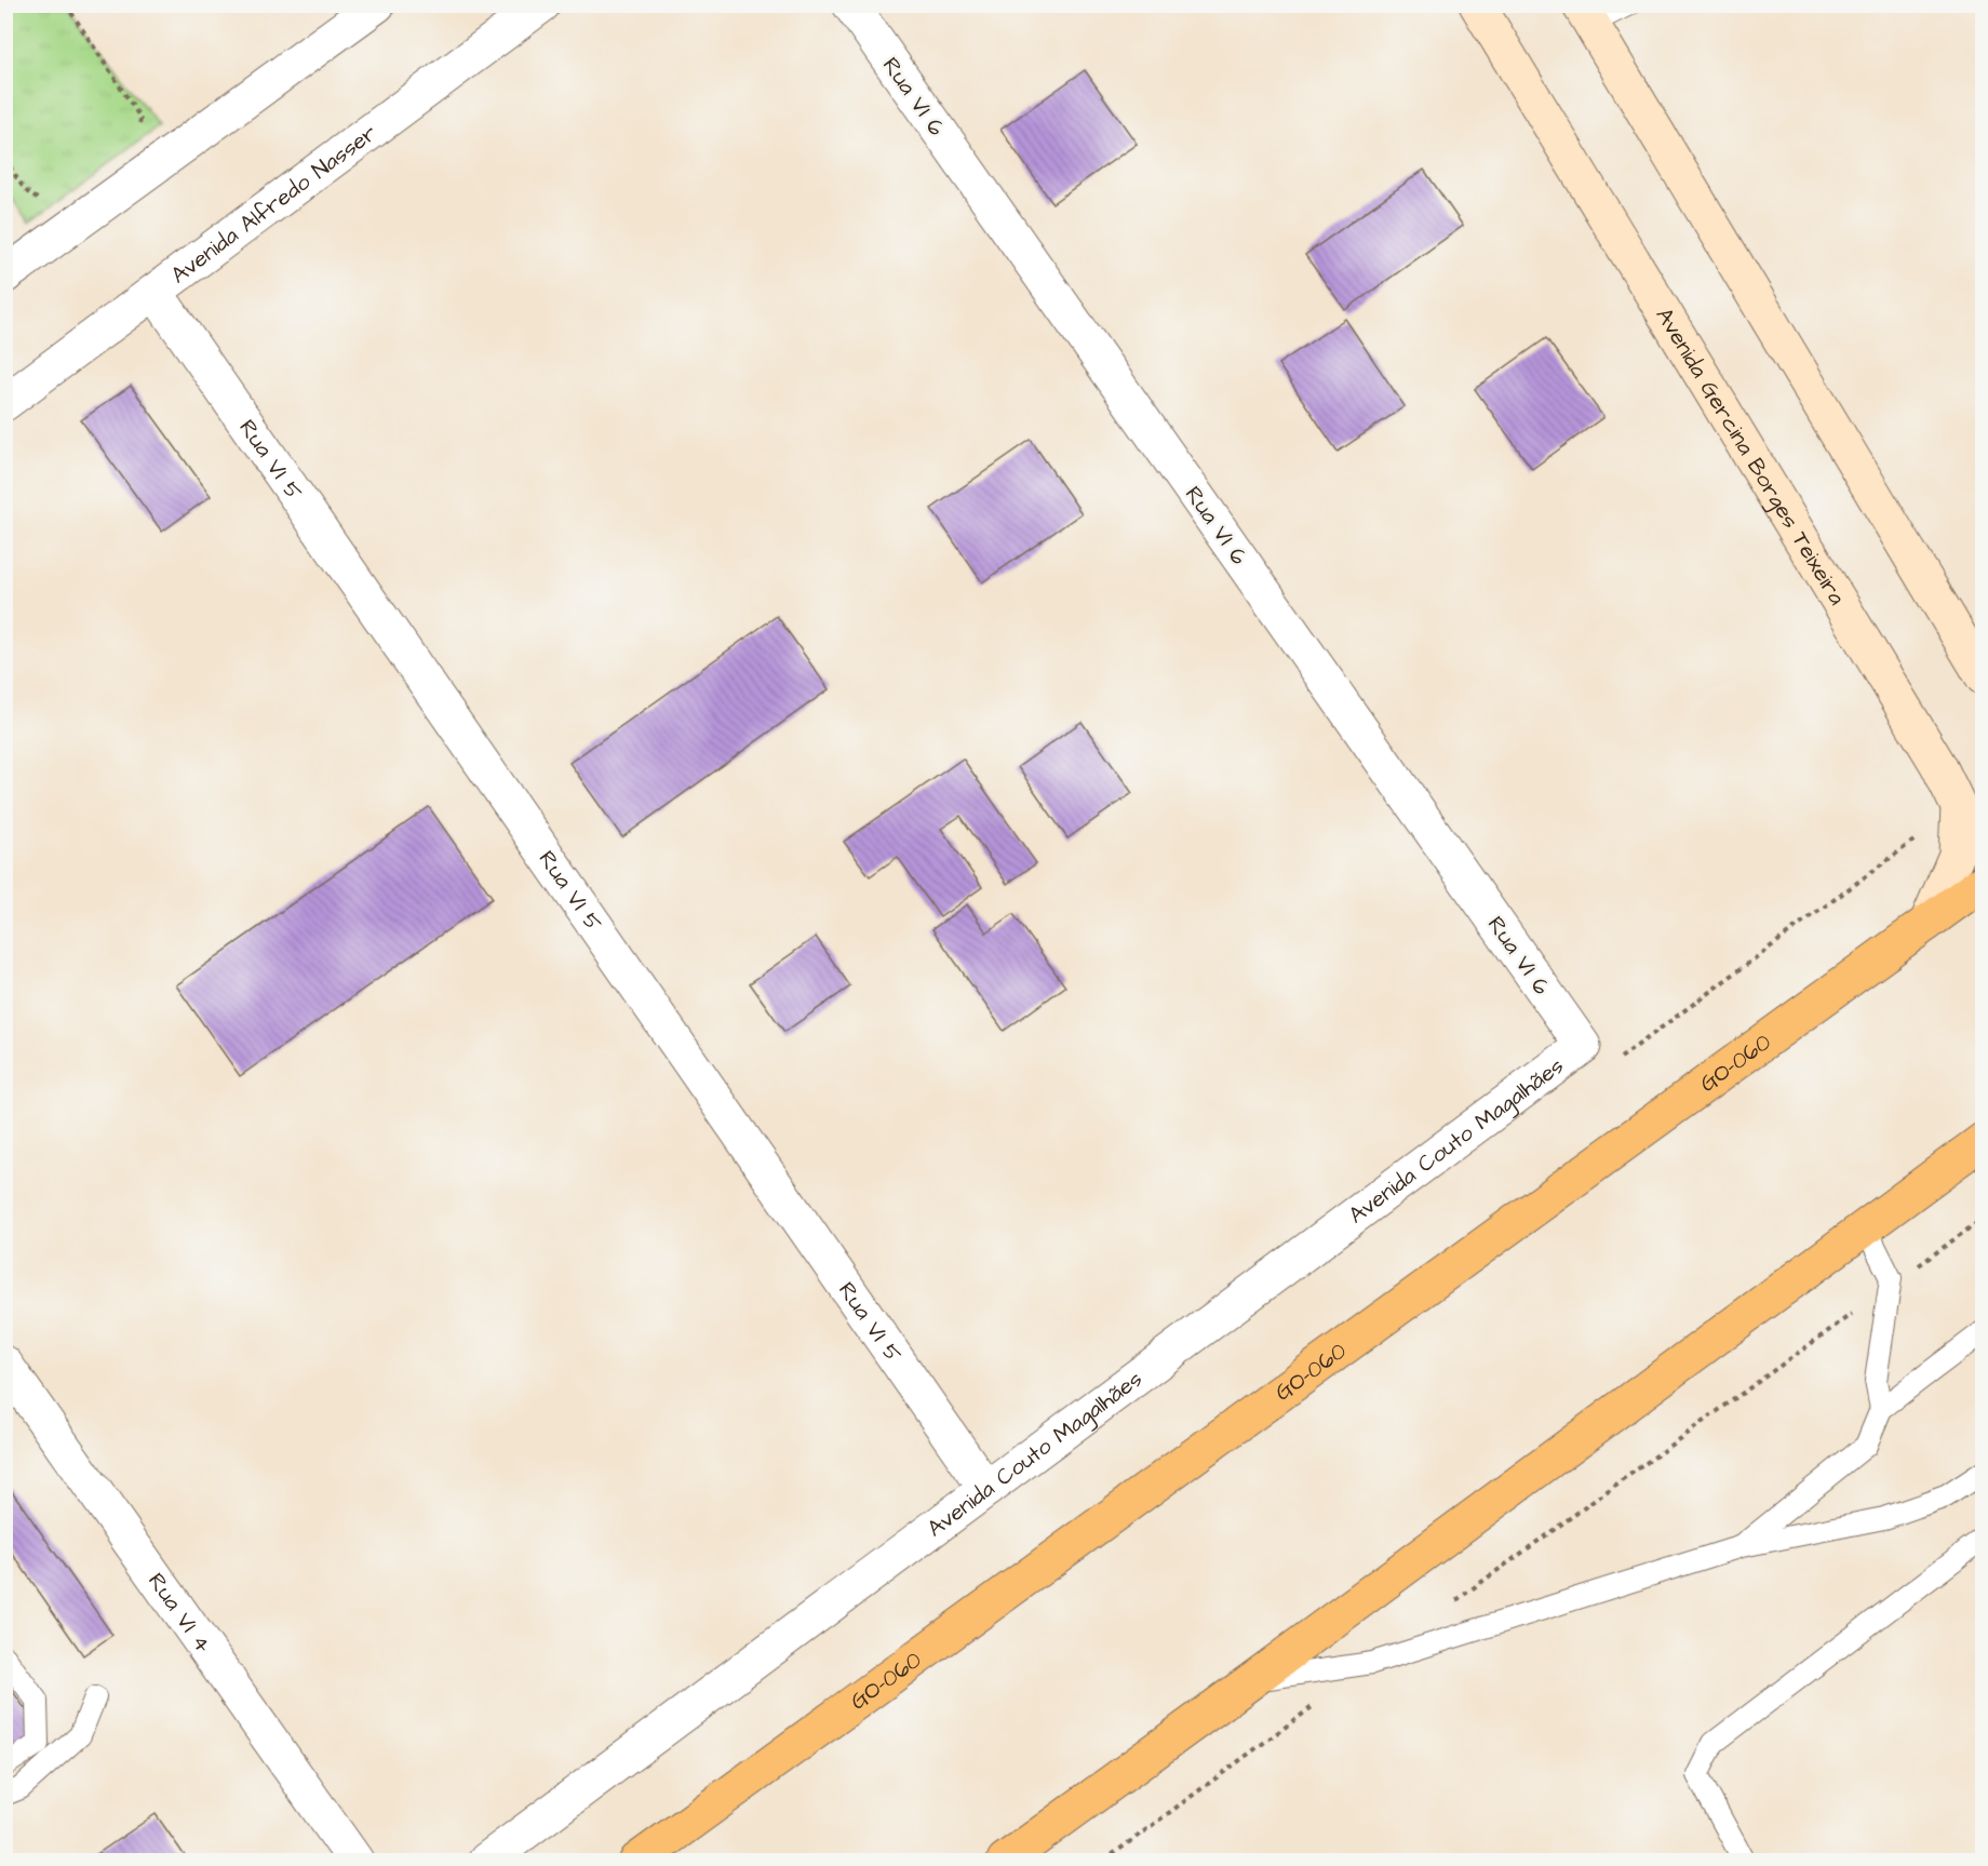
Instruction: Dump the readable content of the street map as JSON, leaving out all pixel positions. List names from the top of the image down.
{
  "streets": {
    "main road": ["Avenida Gercina Borges Teixeira", "GO-060"],
    "street": [
      "Rua VI 6",
      "Avenida Alfredo Nasser",
      "Rua VI 5",
      "Avenida Couto Magalhães",
      "Rua VI 4"
    ]
  },
  "crossings": [
    ["Rua VI 6", "Avenida Couto Magalhães"],
    ["Avenida Alfredo Nasser", "Rua VI 5"],
    ["Avenida Gercina Borges Teixeira", "GO-060"],
    ["Rua VI 5", "Avenida Couto Magalhães"]
  ]
}
